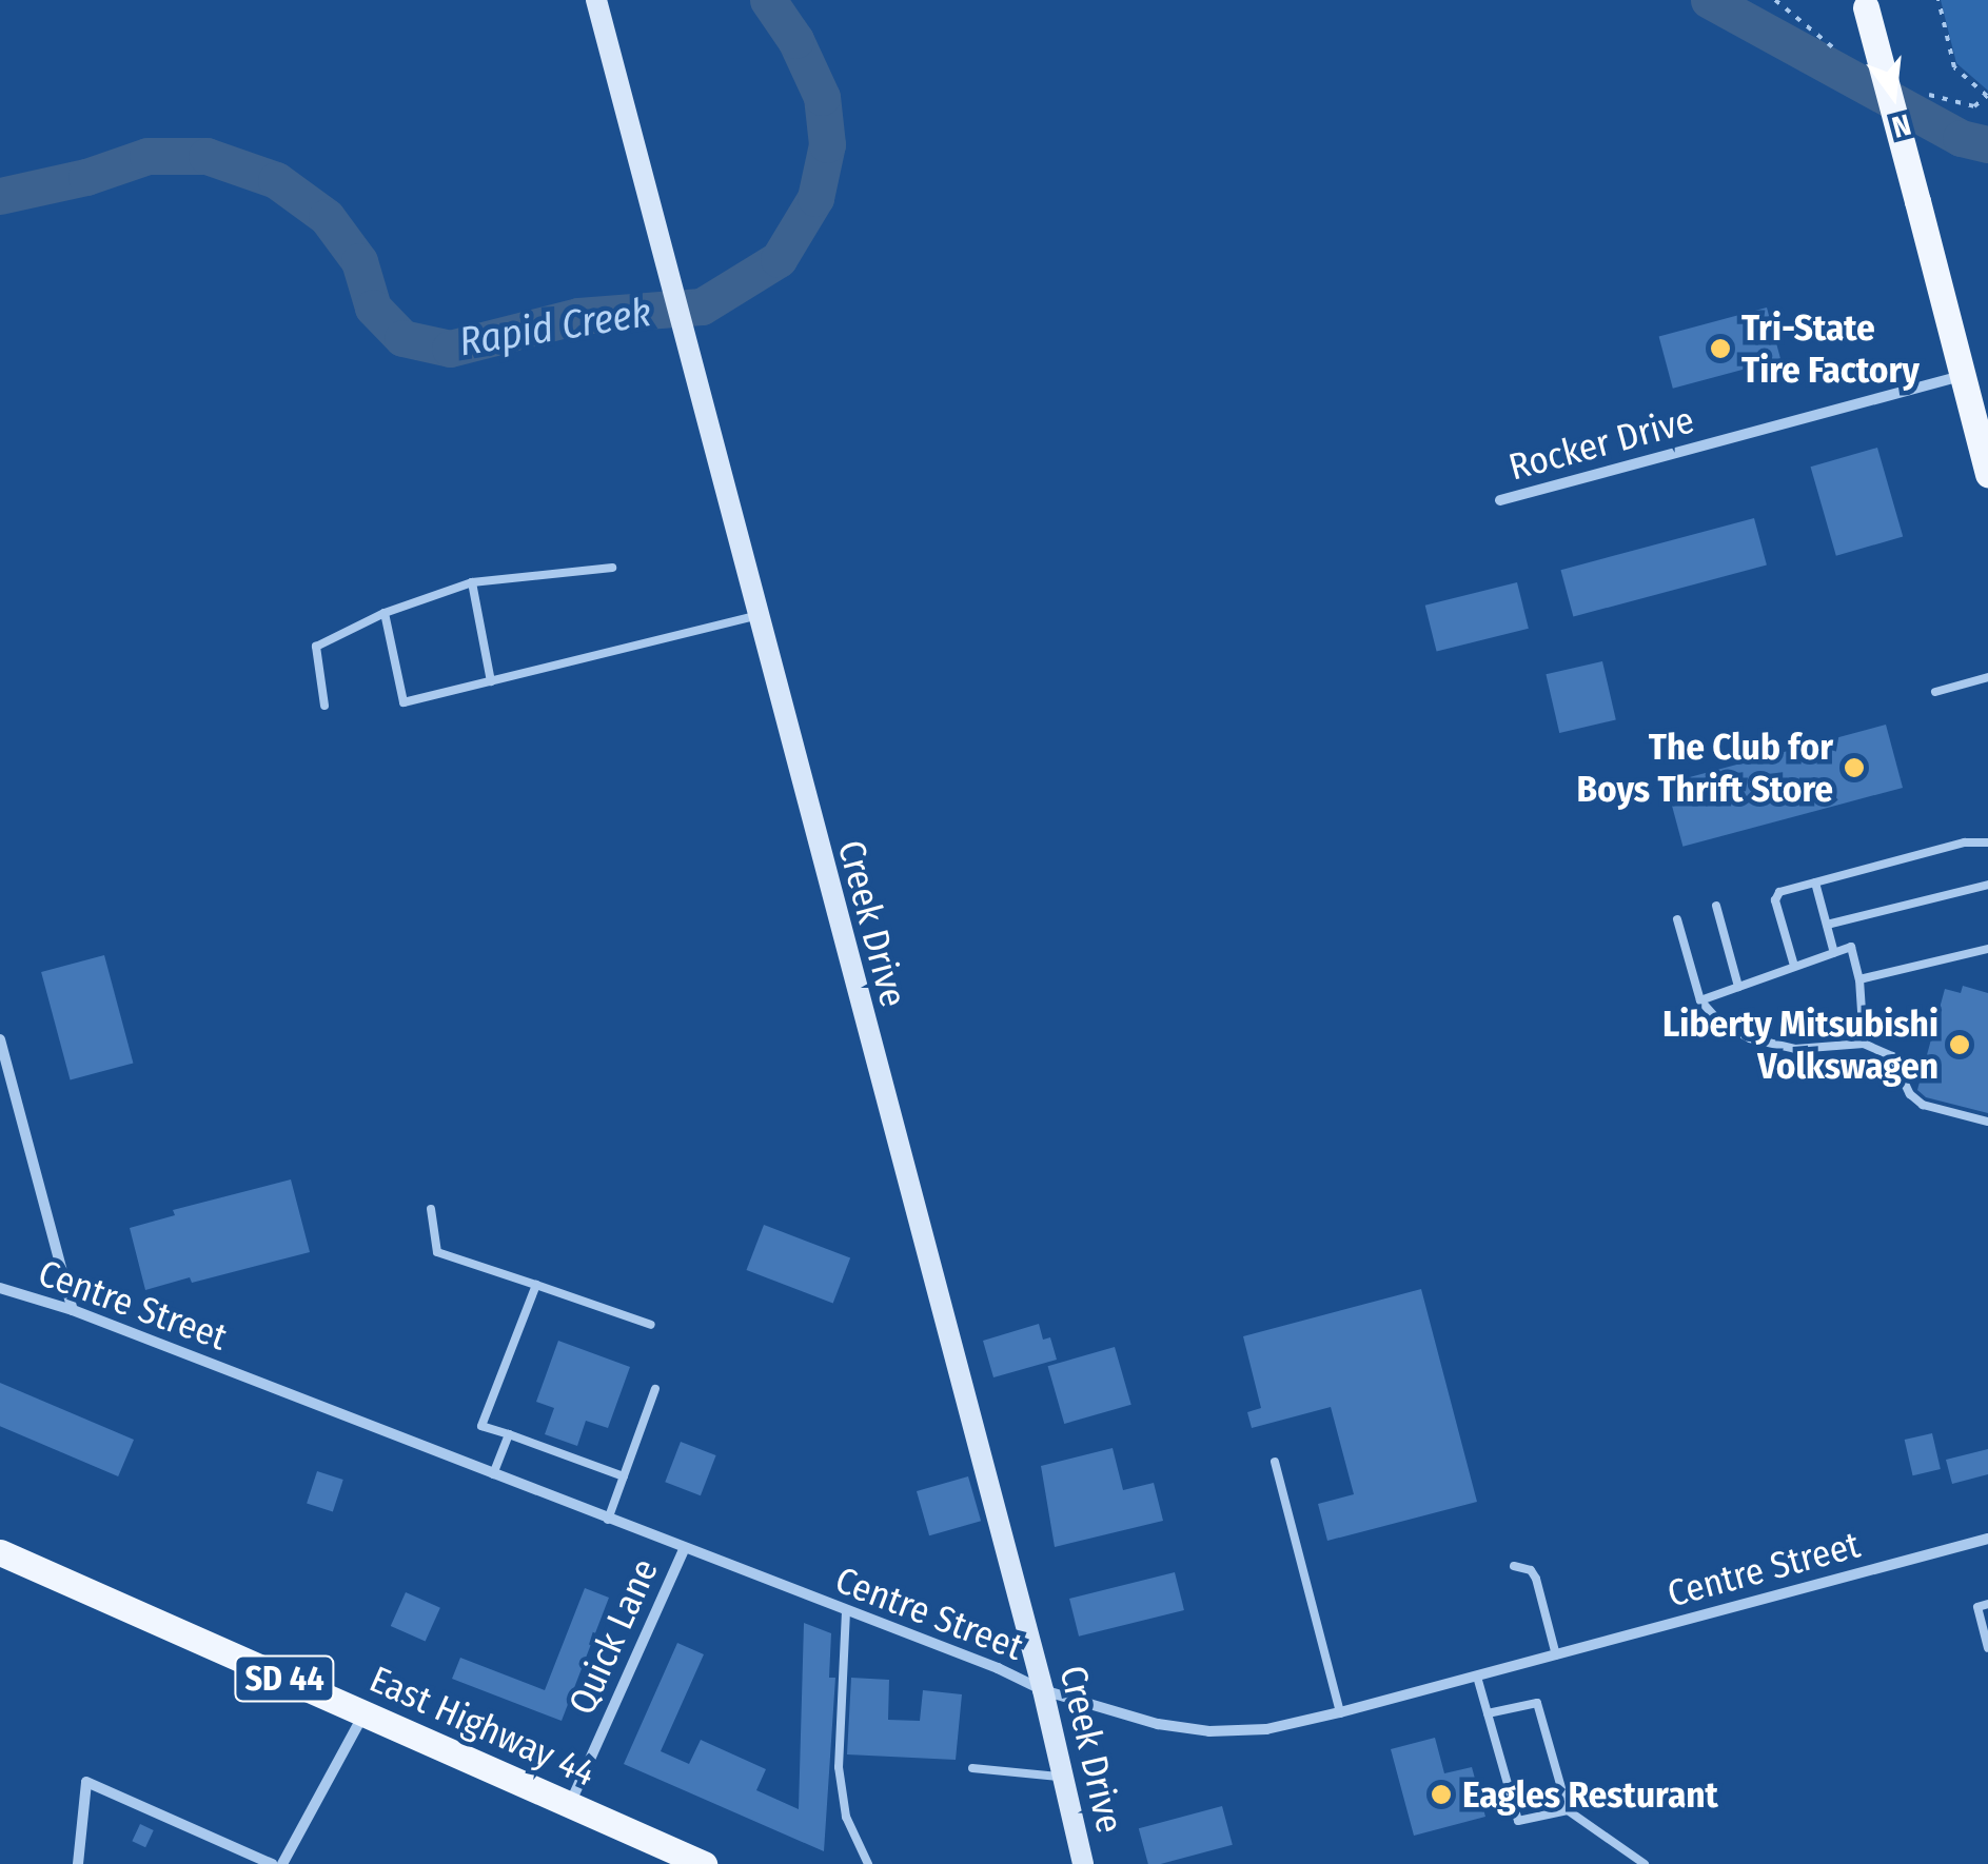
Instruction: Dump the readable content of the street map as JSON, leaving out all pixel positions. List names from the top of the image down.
{
  "streets": {
    "main road": ["SD 44", "East Highway 44"],
    "street": [
      "Rocker Drive",
      "Creek Drive",
      "Centre Street",
      "Quick Lane"
    ]
  },
  "crossings": [
    ["Creek Drive", "Centre Street"],
    ["Centre Street", "Quick Lane"],
    ["Quick Lane", "East Highway 44"]
  ],
  "water": ["Rapid Creek"],
  "places": [
    "Tri-State Tire Factory",
    "The Club for Boys Thrift Store",
    "Liberty Mitsubishi Volkswagen",
    "Eagles Resturant"
  ],
  "north": "bottom"
}
